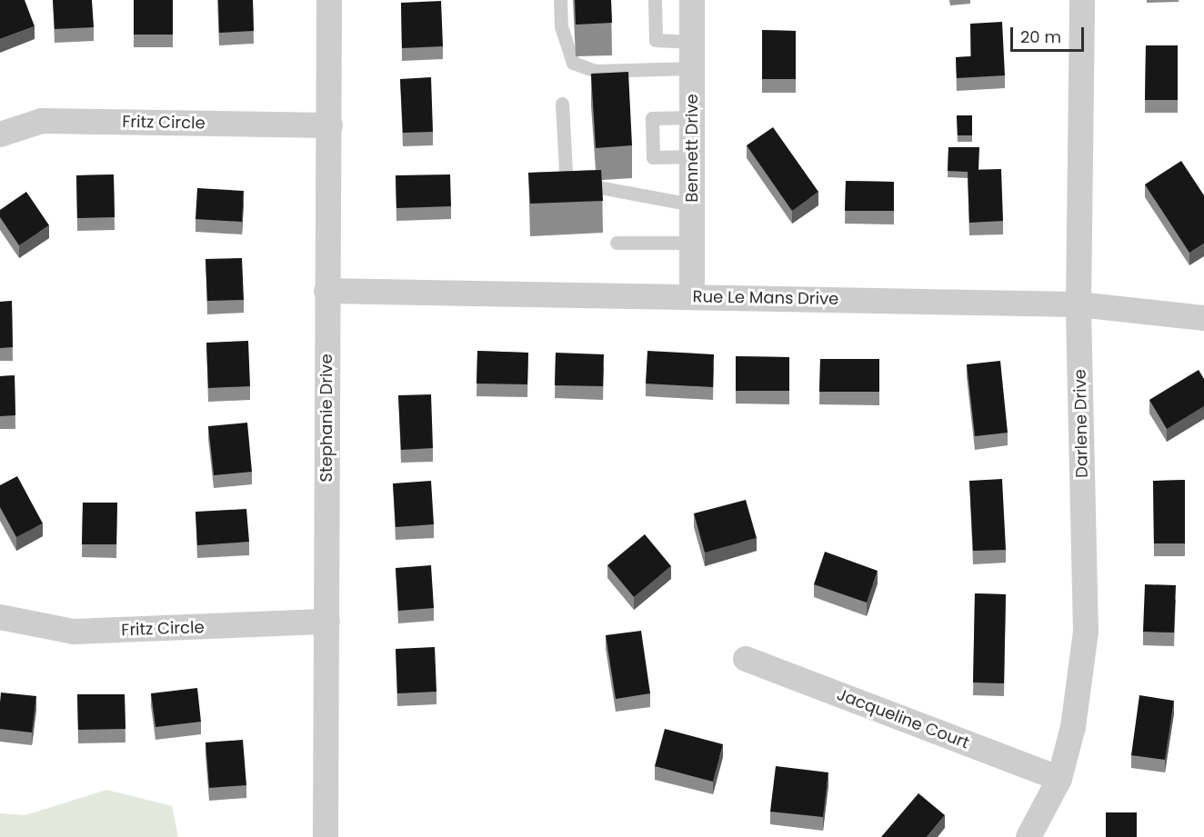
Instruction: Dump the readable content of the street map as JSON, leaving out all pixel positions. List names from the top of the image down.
{
  "streets": {
    "street": [
      "Fritz Circle",
      "Bennett Drive",
      "Rue Le Mans Drive",
      "Stephanie Drive",
      "Darlene Drive",
      "Jacqueline Court"
    ]
  },
  "crossings": [
    ["Fritz Circle", "Stephanie Drive"],
    ["Bennett Drive", "Rue Le Mans Drive"],
    ["Rue Le Mans Drive", "Stephanie Drive"],
    ["Rue Le Mans Drive", "Darlene Drive"],
    ["Darlene Drive", "Jacqueline Court"]
  ],
  "scale_bar": "20 m"
}
